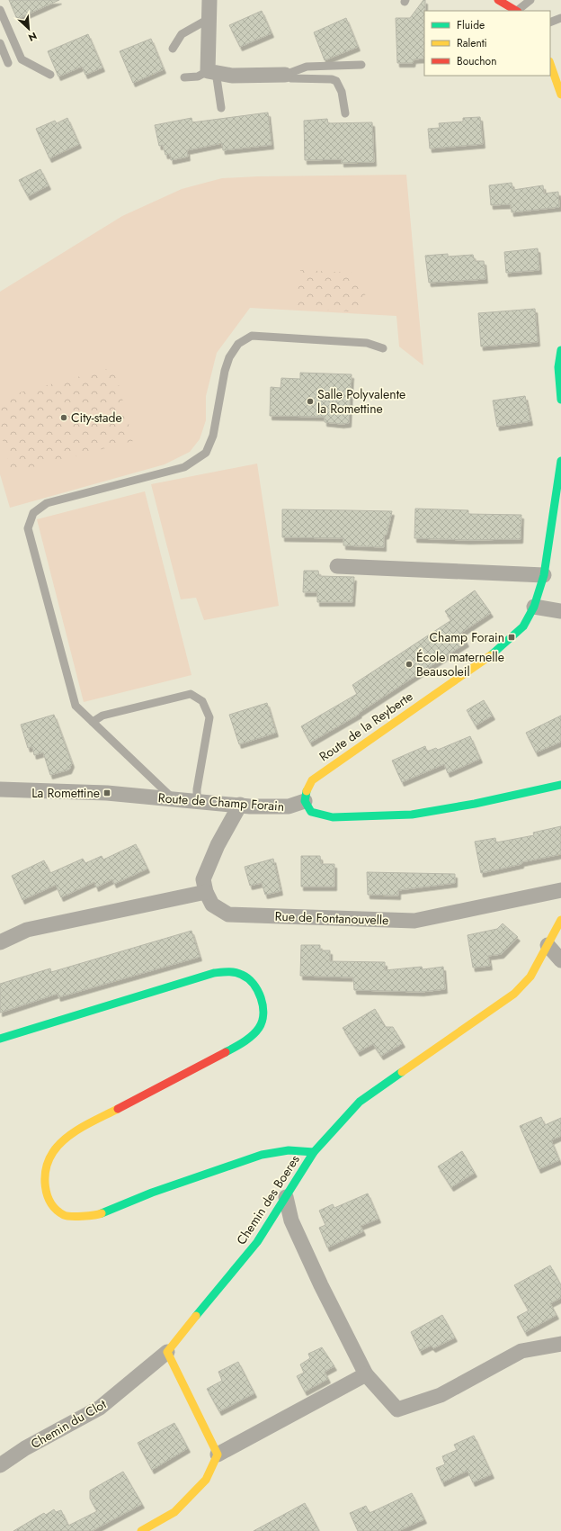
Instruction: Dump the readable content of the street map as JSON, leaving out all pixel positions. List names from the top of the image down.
{
  "streets": {
    "street": [
      "Route de la Reyberte",
      "Route de Champ Forain",
      "Rue de Fontanouvelle",
      "Chemin des Boeres",
      "Chemin du Clot"
    ]
  },
  "crossings": [
    ["Route de la Reyberte", "Route de Champ Forain"],
    ["Chemin des Boeres", "Chemin du Clot"]
  ],
  "places": {
    "other": ["Salle Polyvalente la Romettine", "City-stade", "École maternelle Beausoleil"],
    "transit": ["Champ Forain", "La Romettine"]
  },
  "legend": ["Fluide", "Ralenti", "Bouchon"],
  "north": "bottom right"
}
